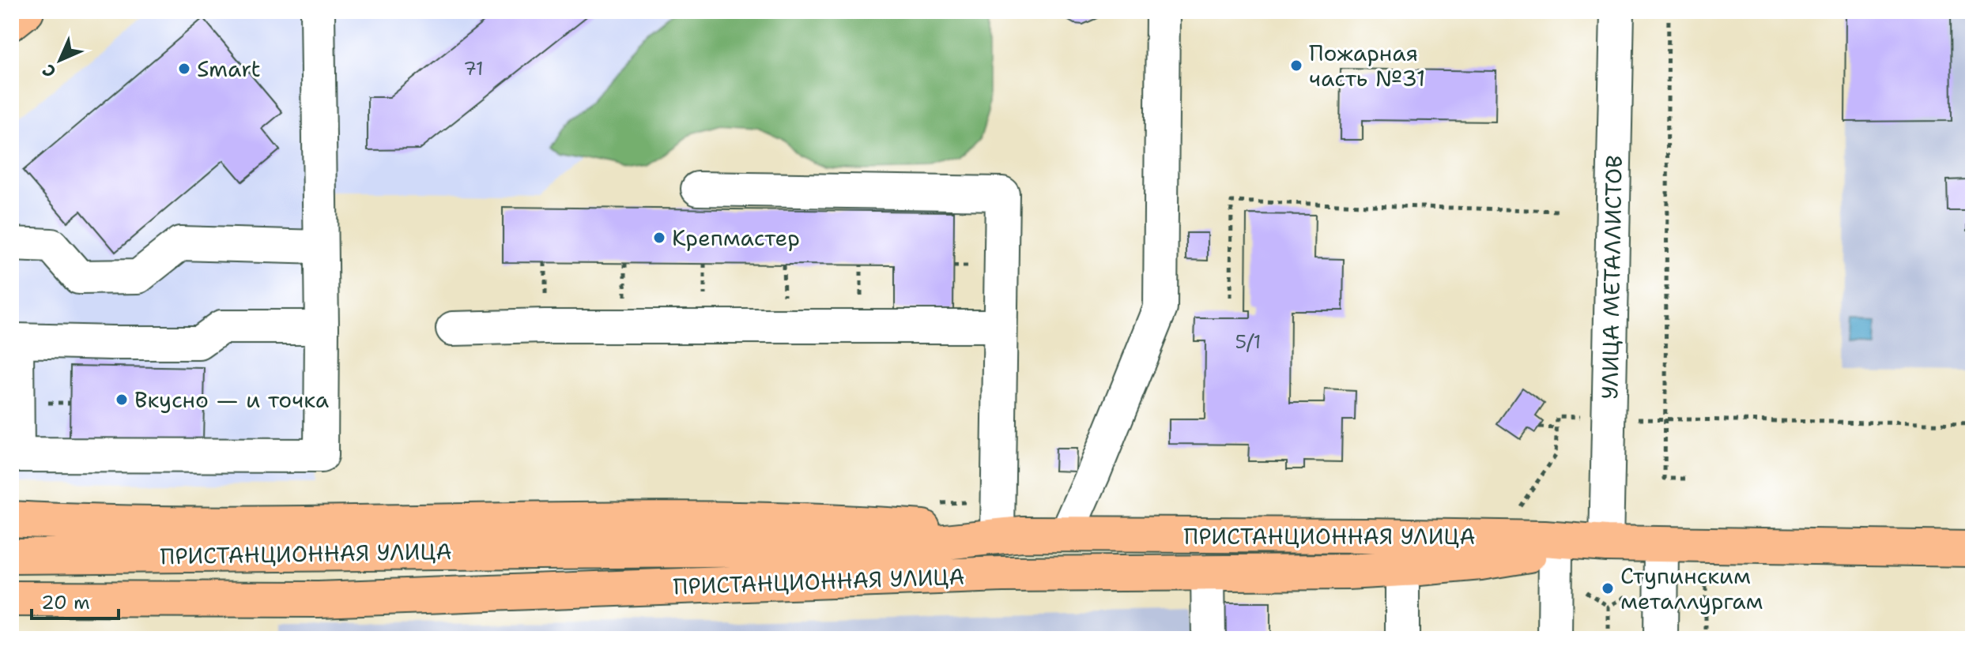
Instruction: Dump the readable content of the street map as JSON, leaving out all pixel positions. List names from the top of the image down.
{
  "streets": {
    "main road": ["ПРИСТАНЦИОННАЯ УЛИЦА"],
    "street": ["УЛИЦА МЕТАЛЛИСТОВ"]
  },
  "crossings": [
    ["УЛИЦА МЕТАЛЛИСТОВ", "ПРИСТАНЦИОННАЯ УЛИЦА"]
  ],
  "places": [
    "Пожарная часть №31",
    "Smart",
    "Крепмастер",
    "Вкусно — и точка",
    "Ступинским металлургам"
  ],
  "house_numbers": ["71", "5/1"],
  "scale_bar": "20 m",
  "north": "bottom left"
}
